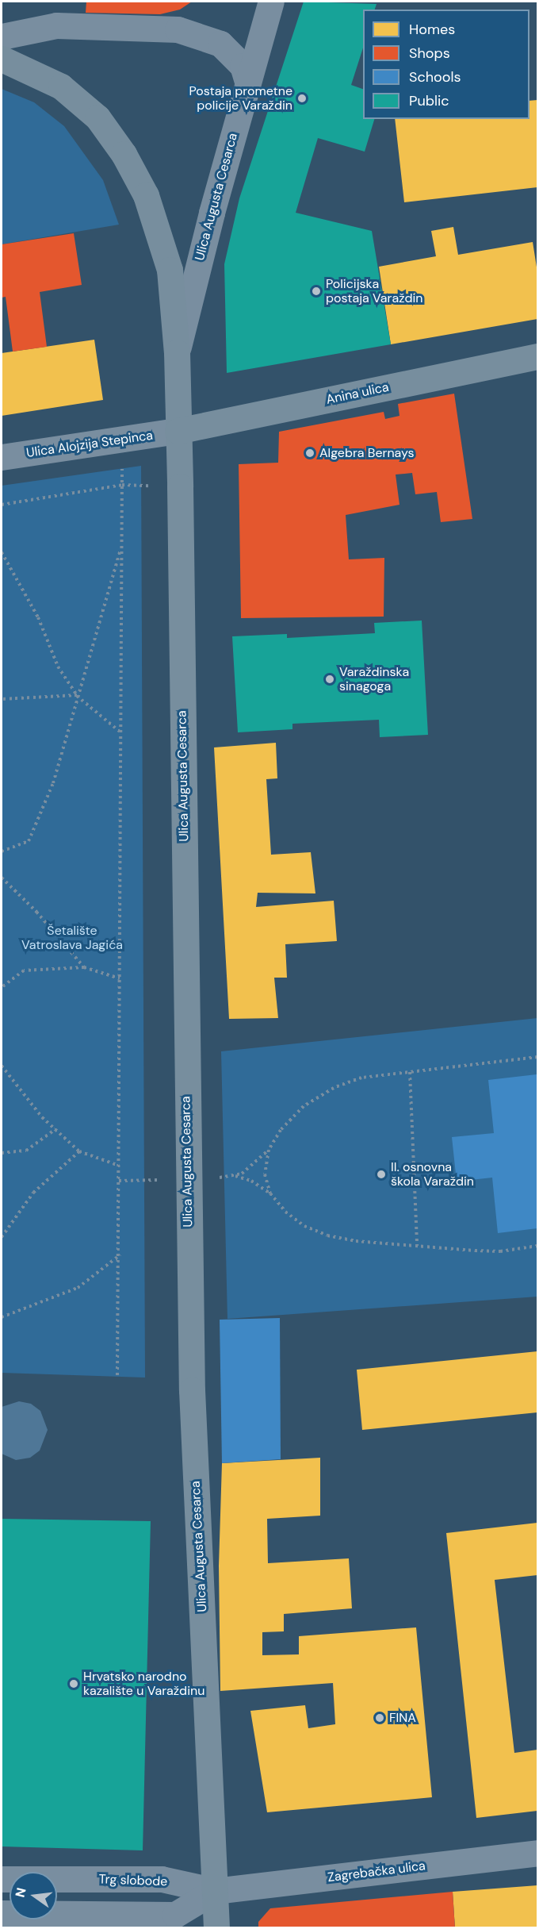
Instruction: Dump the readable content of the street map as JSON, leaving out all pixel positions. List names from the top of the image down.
{
  "streets": {
    "main road": ["Ulica Augusta Cesarca", "Anina ulica"],
    "street": ["Ulica Alojzija Stepinca", "Zagrebačka ulica", "Trg slobode"]
  },
  "crossings": [
    ["Ulica Augusta Cesarca", "Anina ulica"],
    ["Ulica Augusta Cesarca", "Ulica Alojzija Stepinca"],
    ["Ulica Augusta Cesarca", "Zagrebačka ulica"],
    ["Ulica Augusta Cesarca", "Trg slobode"],
    ["Anina ulica", "Ulica Alojzija Stepinca"],
    ["Zagrebačka ulica", "Trg slobode"]
  ],
  "parks": ["Šetalište Vatroslava Jagića"],
  "places": [
    "Postaja prometne policije Varaždin",
    "Policijska postaja Varaždin",
    "Algebra Bernays",
    "Varaždinska sinagoga",
    "II. osnovna škola Varaždin",
    "Hrvatsko narodno kazalište u Varaždinu",
    "FINA"
  ],
  "legend": [
    "Homes",
    "Shops",
    "Schools",
    "Public"
  ],
  "north": "left"
}
